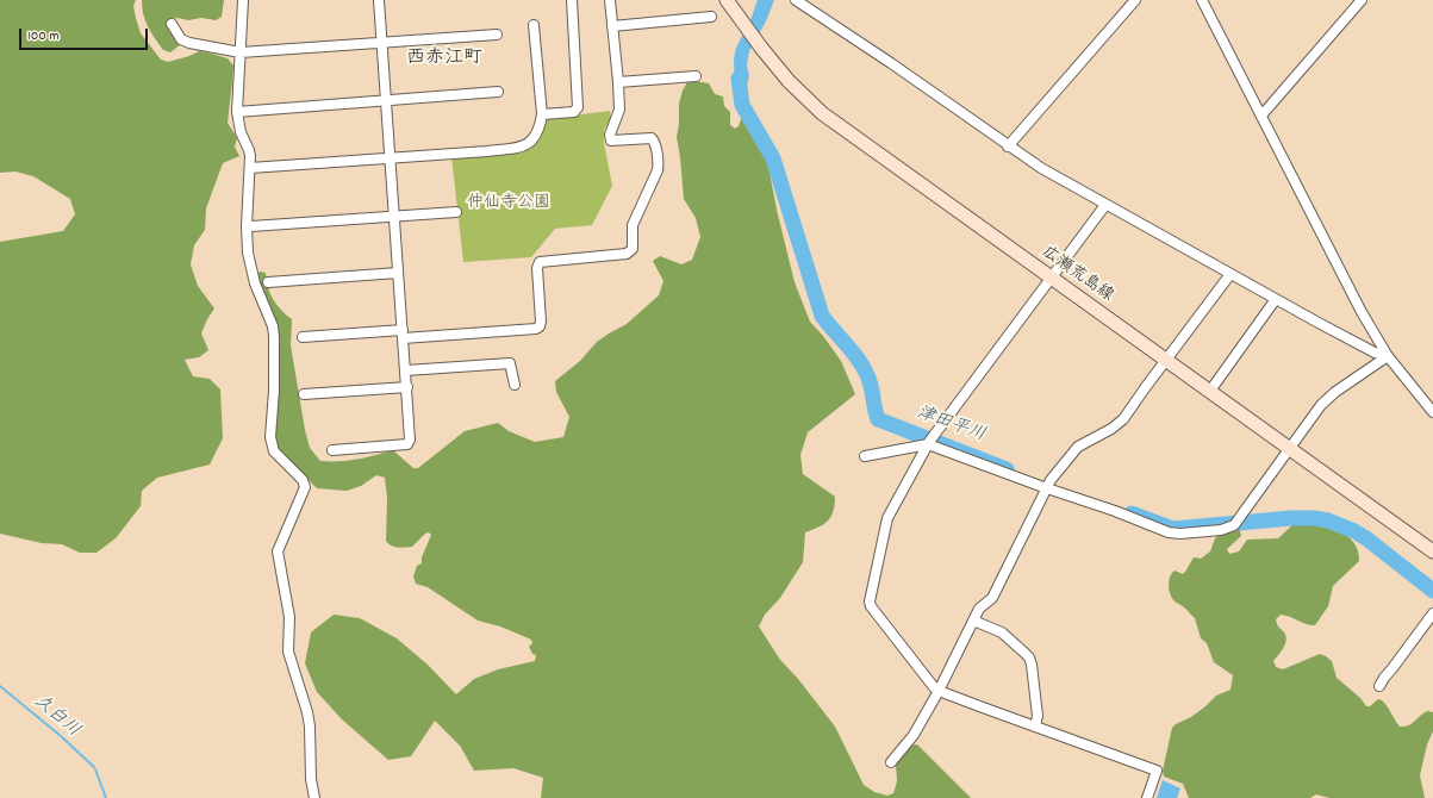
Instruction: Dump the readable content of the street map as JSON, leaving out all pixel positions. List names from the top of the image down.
{
  "streets": {
    "main road": ["広瀬荒島線"]
  },
  "districts": ["西赤江町"],
  "water": ["津田平川", "久白川"],
  "parks": ["仲仙寺公園"],
  "scale_bar": "100 m"
}
